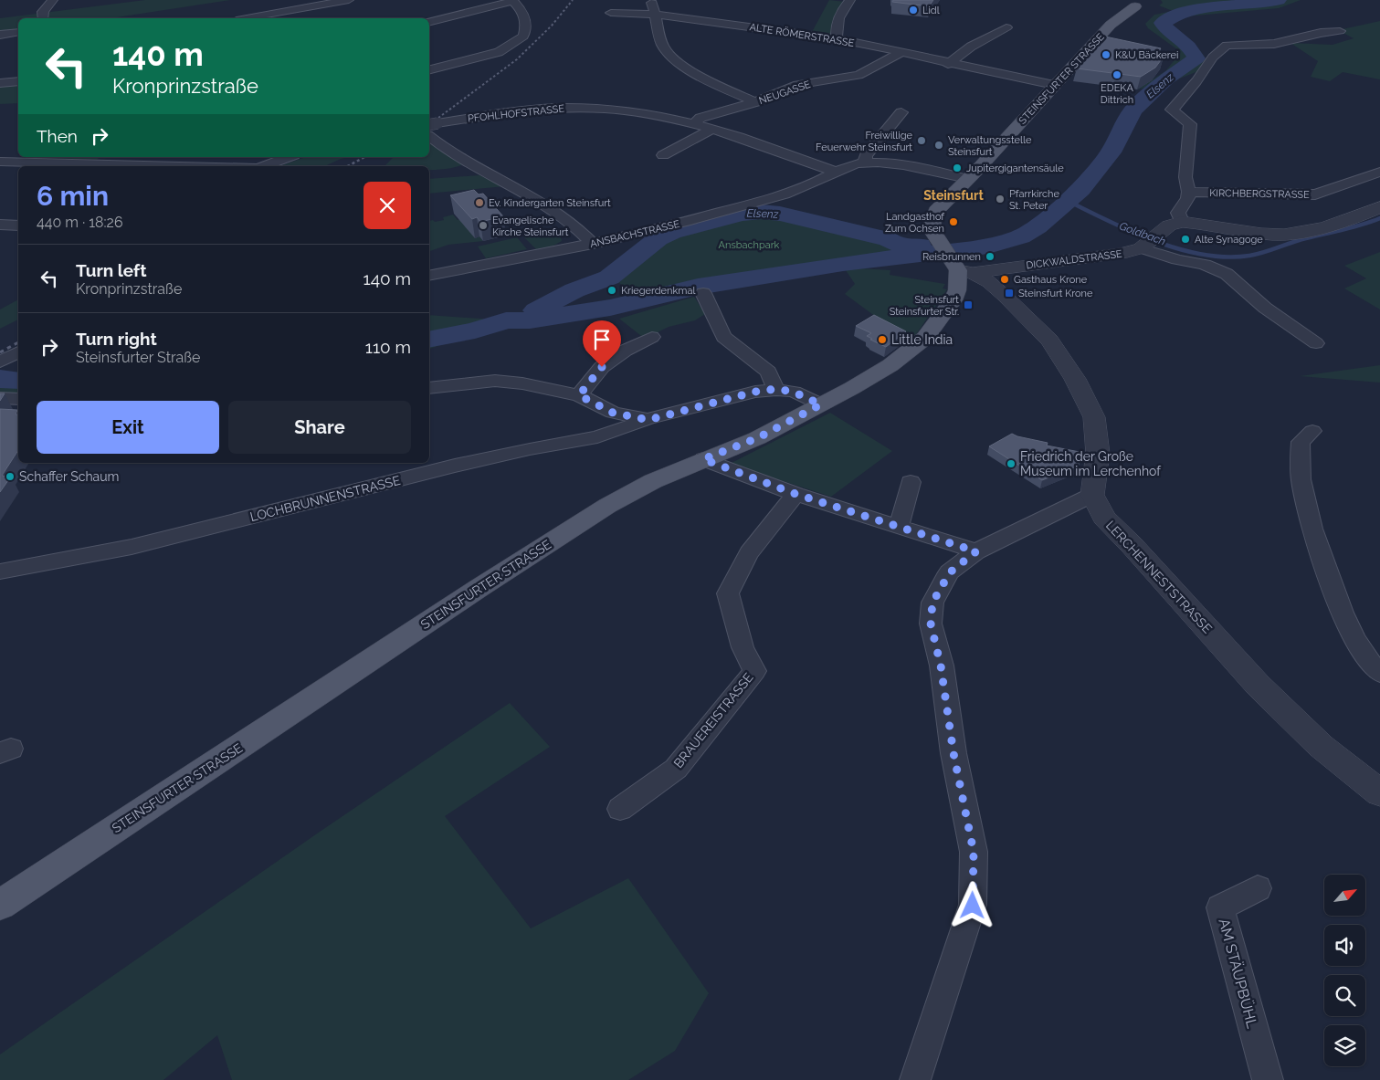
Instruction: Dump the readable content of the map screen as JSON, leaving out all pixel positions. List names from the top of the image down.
{
  "streets": {
    "main road": ["STEINSFURTER STRASSE"],
    "street": [
      "ALTE RÖMERSTRASSE",
      "NEUGASSE",
      "PFOHLHOFSTRASSE",
      "KIRCHBERGSTRASSE",
      "ANSBACHSTRASSE",
      "DICKWALDSTRASSE",
      "LOCHBRUNNENSTRASSE",
      "LERCHENNESTSTRASSE",
      "BRAUEREISTRASSE",
      "AM STÄUPBÜHL"
    ]
  },
  "crossings": [
    ["ALTE RÖMERSTRASSE", "STEINSFURTER STRASSE"],
    ["ALTE RÖMERSTRASSE", "NEUGASSE"],
    ["STEINSFURTER STRASSE", "DICKWALDSTRASSE"],
    ["NEUGASSE", "PFOHLHOFSTRASSE"],
    ["PFOHLHOFSTRASSE", "ANSBACHSTRASSE"]
  ],
  "districts": ["Steinsfurt"],
  "water": ["Elsenz", "Goldbach"],
  "parks": ["Ansbachpark"],
  "places": {
    "other": [
      "Lidl",
      "K&U Bäckerei",
      "EDEKA Dittrich",
      "Freiwillige Feuerwehr Steinsfurt",
      "Verwaltungsstelle Steinsfurt",
      "Jupitergigantensäule",
      "Pfarrkirche St. Peter",
      "Ev. Kindergarten Steinsfurt",
      "Landgasthof Zum Ochsen",
      "Evangelische Kirche Steinsfurt",
      "Alte Synagoge",
      "Reisbrunnen",
      "Gasthaus Krone",
      "Kriegerdenkmal",
      "Little India",
      "Friedrich der Große Museum im Lerchenhof",
      "Schaffer Schaum"
    ],
    "transit": ["Steinsfurt Krone", "Steinsfurt Steinsfurter Str."]
  },
  "north": "top right",
  "page": {
    "turn": ["140 m", "Kronprinzstraße"],
    "then": "Then",
    "heading": ["6 min", "440 m · 18:26"],
    "list": [
      {
        "name": "Turn left",
        "note": "Kronprinzstraße",
        "value": "140 m"
      },
      {
        "name": "Turn right",
        "note": "Steinsfurter Straße",
        "value": "110 m"
      }
    ],
    "buttons": ["Exit", "Share"]
  }
}
